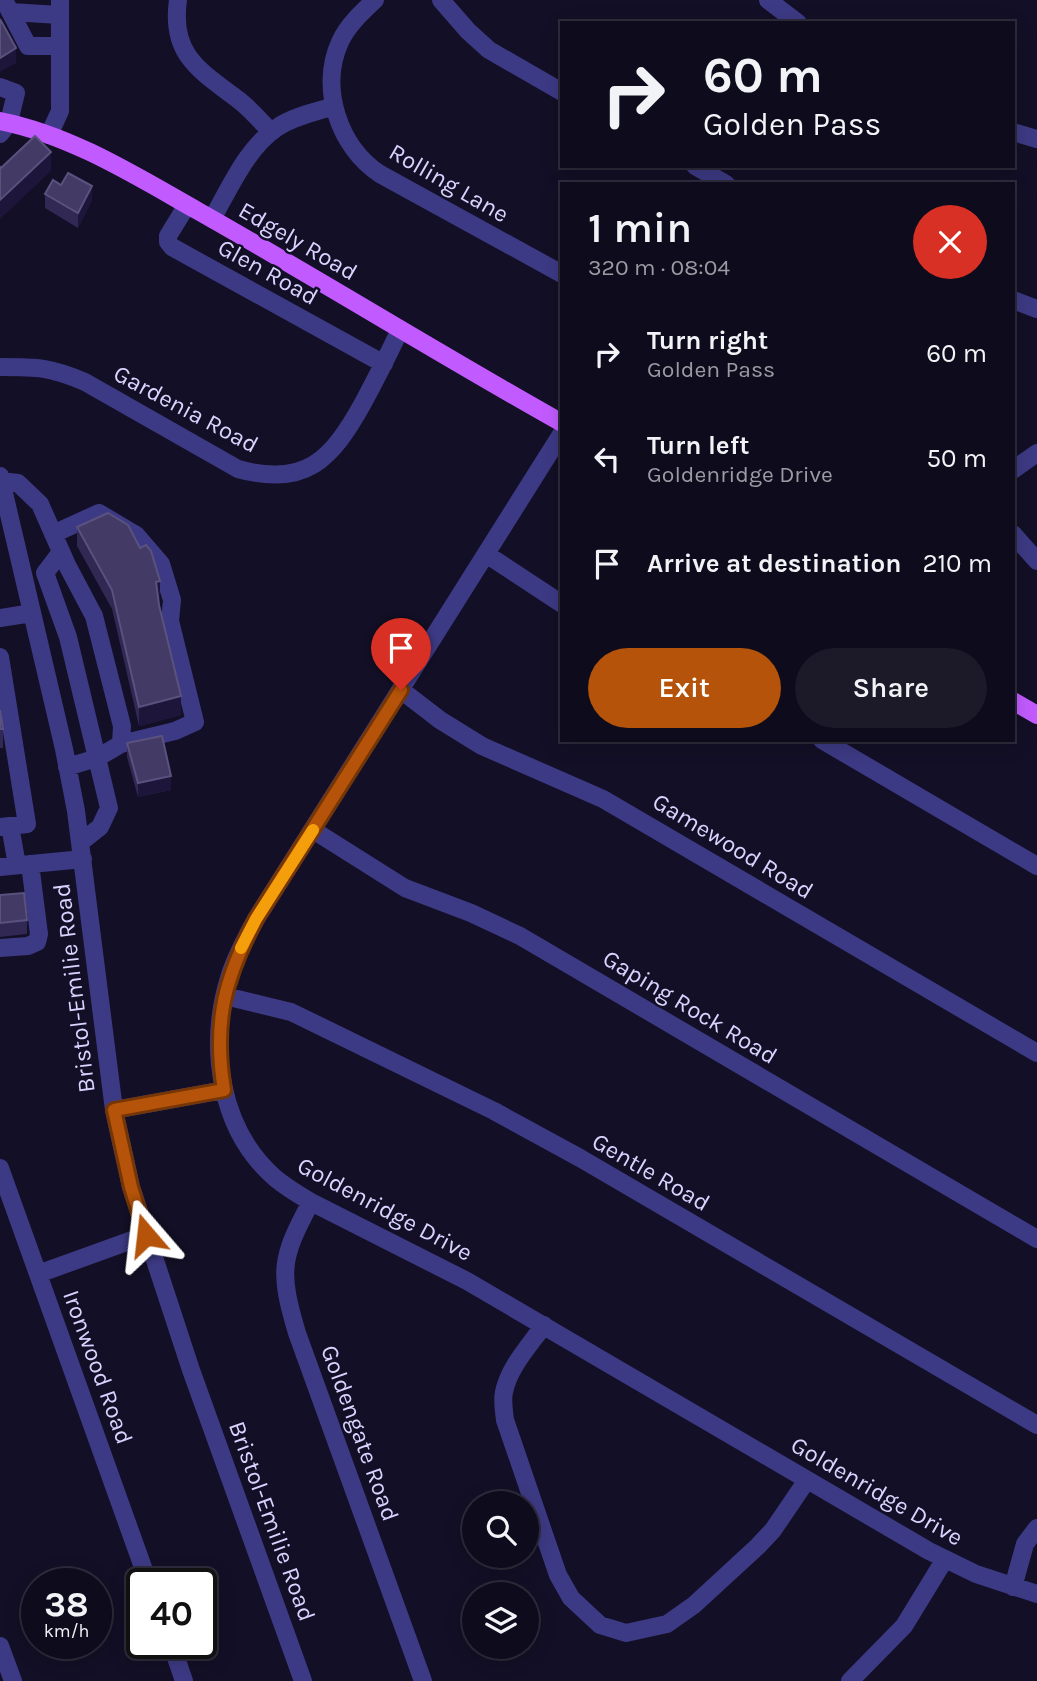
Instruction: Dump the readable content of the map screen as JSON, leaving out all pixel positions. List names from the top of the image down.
{
  "streets": {
    "main road": ["Edgely Road"],
    "street": [
      "Rolling Lane",
      "Glen Road",
      "Gardenia Road",
      "Gamewood Road",
      "Bristol-Emilie Road",
      "Gaping Rock Road",
      "Gentle Road",
      "Goldenridge Drive",
      "Ironwood Road",
      "Goldengate Road"
    ]
  },
  "crossings": [
    ["Edgely Road", "Glen Road"],
    ["Edgely Road", "Gardenia Road"],
    ["Glen Road", "Gardenia Road"],
    ["Gamewood Road", "Goldenridge Drive"],
    ["Gaping Rock Road", "Goldenridge Drive"],
    ["Gentle Road", "Goldenridge Drive"],
    ["Goldenridge Drive", "Goldengate Road"]
  ],
  "page": {
    "turn": ["60 m", "Golden Pass"],
    "heading": ["1 min", "320 m · 08:04"],
    "list": [
      {
        "name": "Turn right",
        "note": "Golden Pass",
        "value": "60 m"
      },
      {
        "name": "Turn left",
        "note": "Goldenridge Drive",
        "value": "50 m"
      },
      {
        "name": "Arrive at destination",
        "value": "210 m"
      }
    ],
    "buttons": ["Exit", "Share"],
    "speed": "38 km/h",
    "limit": "40"
  }
}
